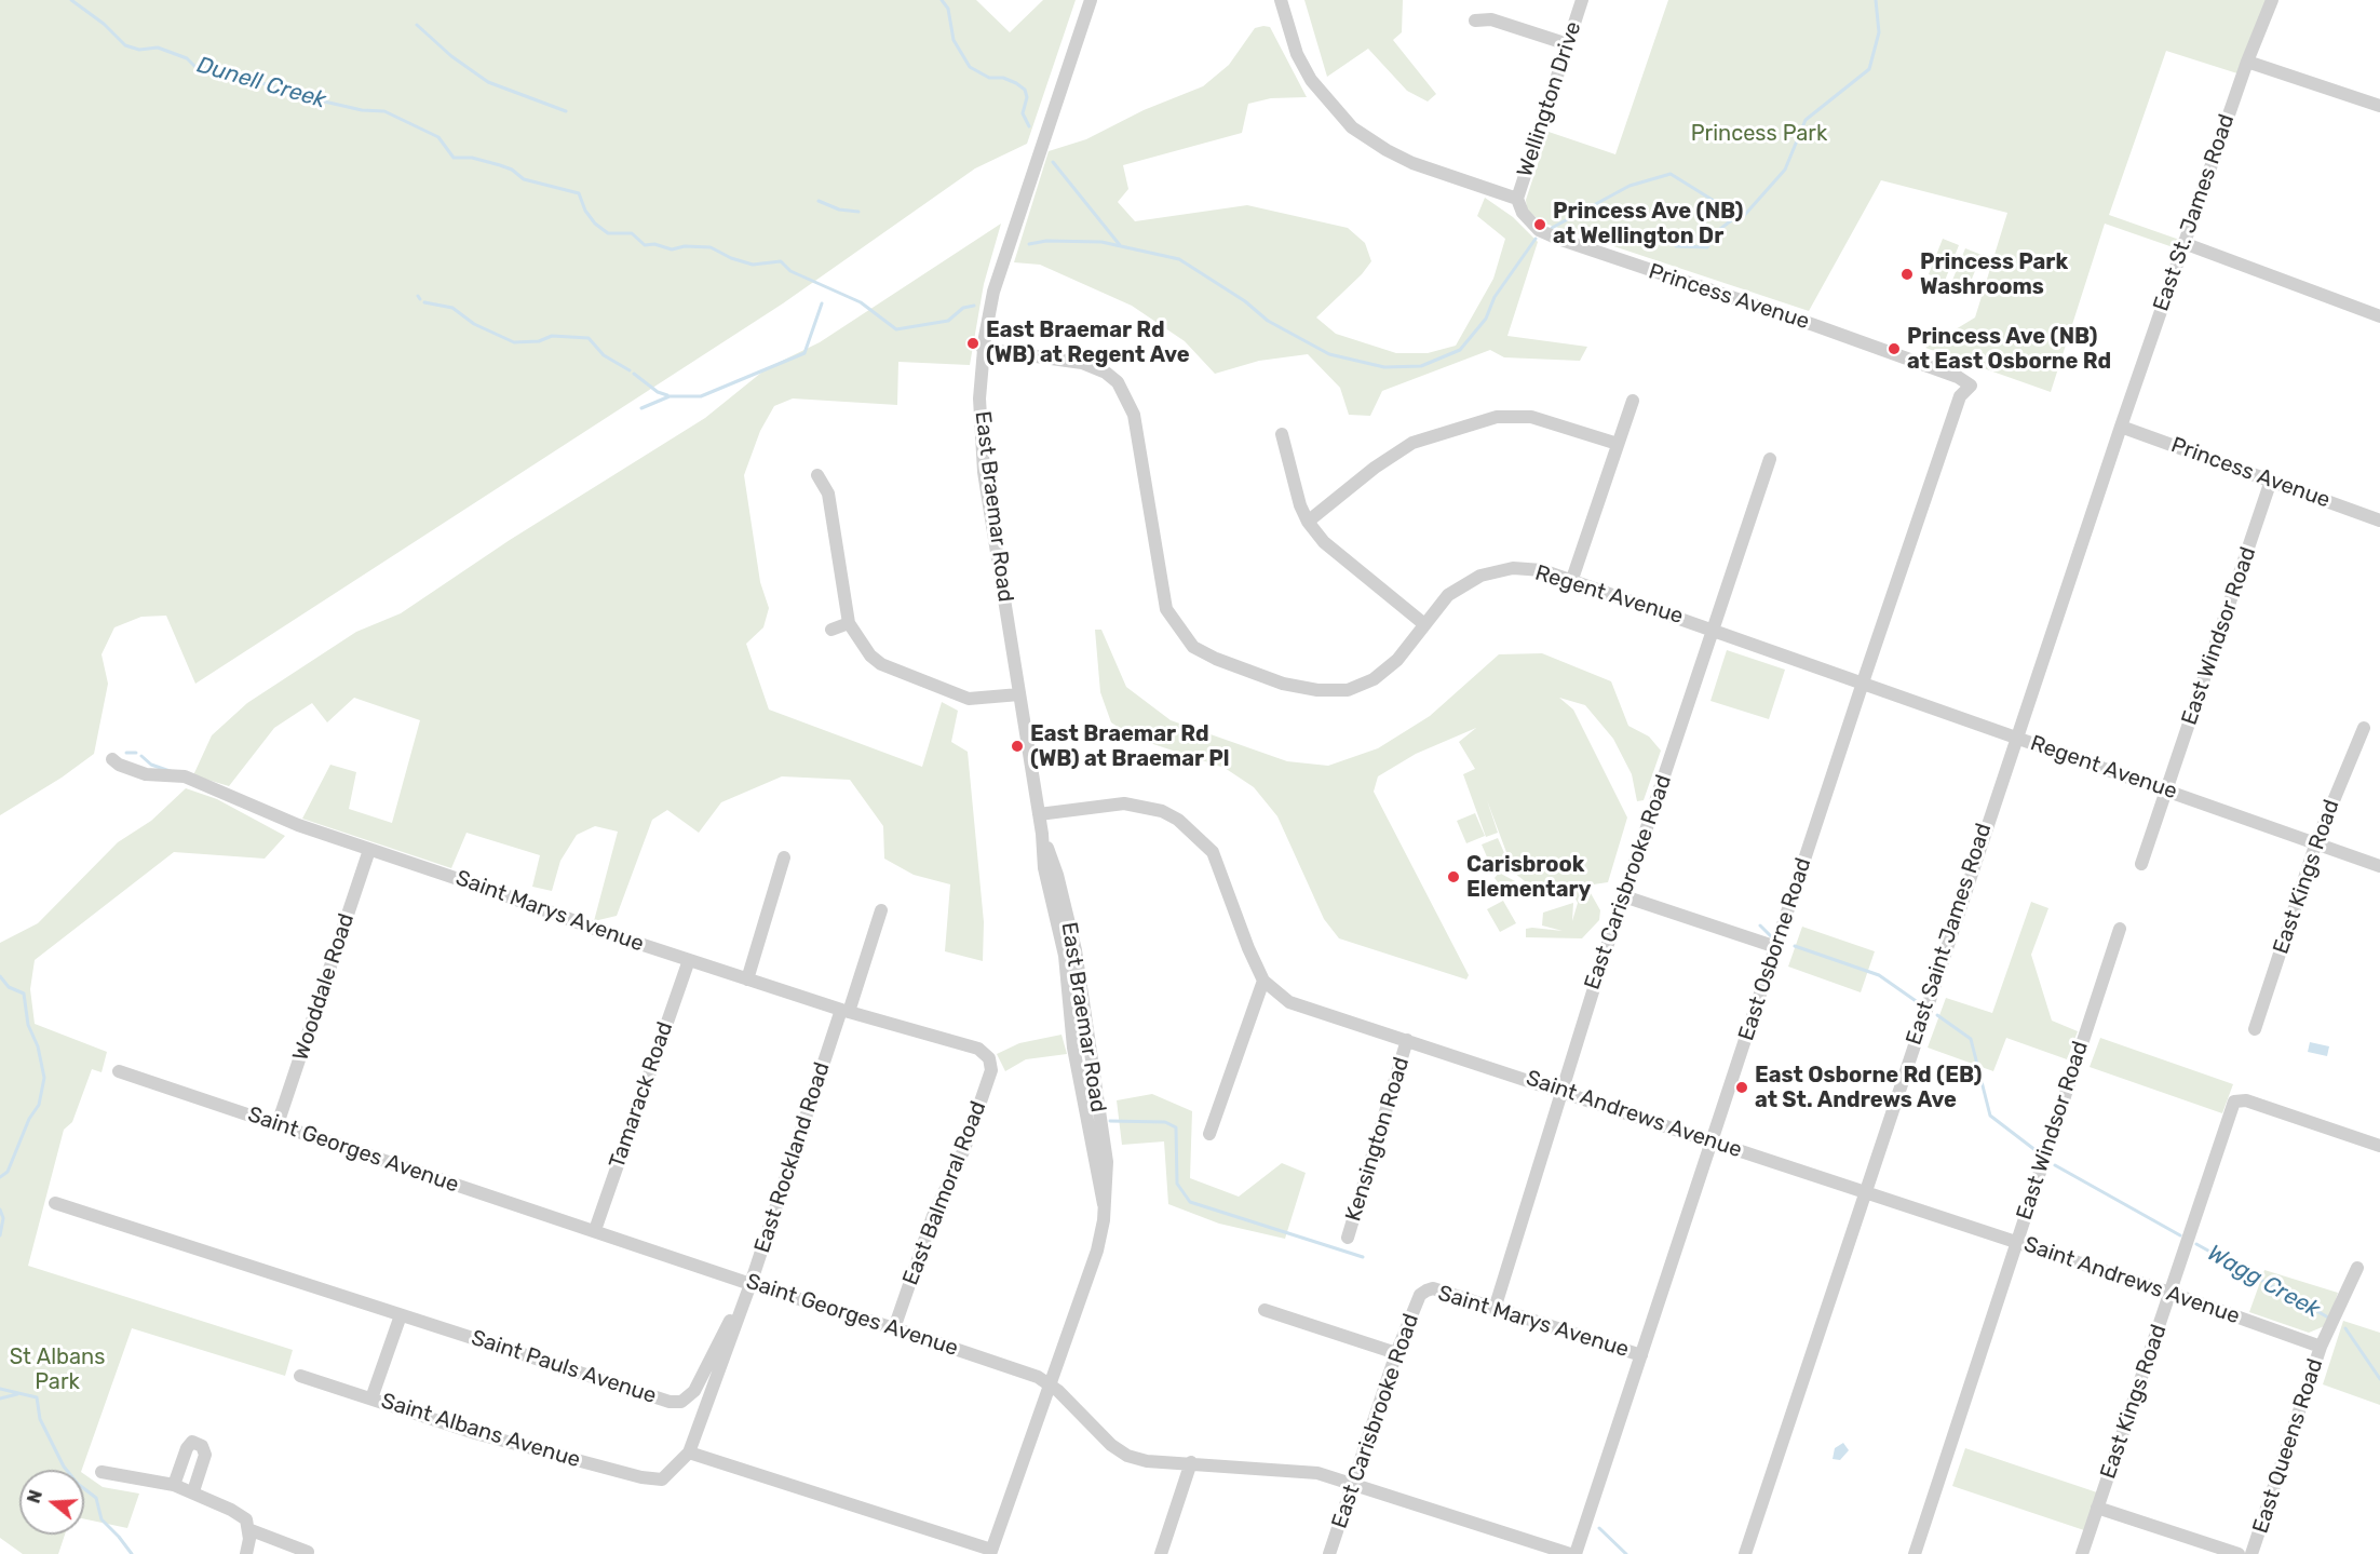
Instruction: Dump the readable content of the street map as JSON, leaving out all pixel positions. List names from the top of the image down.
{
  "streets": {
    "street": [
      "Wellington Drive",
      "East St. James Road",
      "Princess Avenue",
      "East Braemar Road",
      "Regent Avenue",
      "East Windsor Road",
      "East Kings Road",
      "East Carisbrooke Road",
      "Saint Marys Avenue",
      "East Saint James Road",
      "East Osborne Road",
      "Wooddale Road",
      "Tamarack Road",
      "Saint Andrews Avenue",
      "Kensington Road",
      "Saint Georges Avenue",
      "East Rockland Road",
      "East Balmoral Road",
      "Saint Pauls Avenue",
      "Saint Albans Avenue",
      "East Queens Road"
    ]
  },
  "crossings": [
    ["Wellington Drive", "Princess Avenue"],
    ["East St. James Road", "Princess Avenue"],
    ["East St. James Road", "East Saint James Road"],
    ["Princess Avenue", "East Windsor Road"],
    ["Princess Avenue", "East Saint James Road"],
    ["Princess Avenue", "East Osborne Road"],
    ["East Braemar Road", "Regent Avenue"],
    ["East Braemar Road", "Saint Andrews Avenue"],
    ["East Braemar Road", "Saint Georges Avenue"],
    ["Regent Avenue", "East Windsor Road"],
    ["Regent Avenue", "East Kings Road"],
    ["Regent Avenue", "East Carisbrooke Road"],
    ["Regent Avenue", "East Saint James Road"],
    ["Regent Avenue", "East Osborne Road"],
    ["East Windsor Road", "Saint Andrews Avenue"],
    ["East Kings Road", "Saint Andrews Avenue"],
    ["East Carisbrooke Road", "Saint Marys Avenue"],
    ["East Carisbrooke Road", "Saint Andrews Avenue"],
    ["East Carisbrooke Road", "Saint Georges Avenue"],
    ["Saint Marys Avenue", "East Osborne Road"],
    ["Saint Marys Avenue", "Wooddale Road"],
    ["Saint Marys Avenue", "Tamarack Road"],
    ["Saint Marys Avenue", "East Rockland Road"],
    ["Saint Marys Avenue", "East Balmoral Road"],
    ["East Saint James Road", "Saint Andrews Avenue"],
    ["East Osborne Road", "Saint Andrews Avenue"],
    ["Wooddale Road", "Saint Georges Avenue"],
    ["Tamarack Road", "Saint Georges Avenue"],
    ["Saint Andrews Avenue", "Kensington Road"],
    ["Saint Andrews Avenue", "East Queens Road"],
    ["Saint Georges Avenue", "East Rockland Road"],
    ["Saint Georges Avenue", "East Balmoral Road"],
    ["Saint Georges Avenue", "Saint Pauls Avenue"],
    ["East Rockland Road", "Saint Pauls Avenue"],
    ["East Rockland Road", "Saint Albans Avenue"]
  ],
  "water": ["Dunell Creek", "Wagg Creek"],
  "parks": ["Princess Park", "St Albans Park"],
  "places": [
    "Princess Ave (NB) at Wellington Dr",
    "Princess Park Washrooms",
    "East Braemar Rd (WB) at Regent Ave",
    "Princess Ave (NB) at East Osborne Rd",
    "East Braemar Rd (WB) at Braemar Pl",
    "Carisbrook Elementary",
    "East Osborne Rd (EB) at St. Andrews Ave"
  ],
  "north": "left"
}
